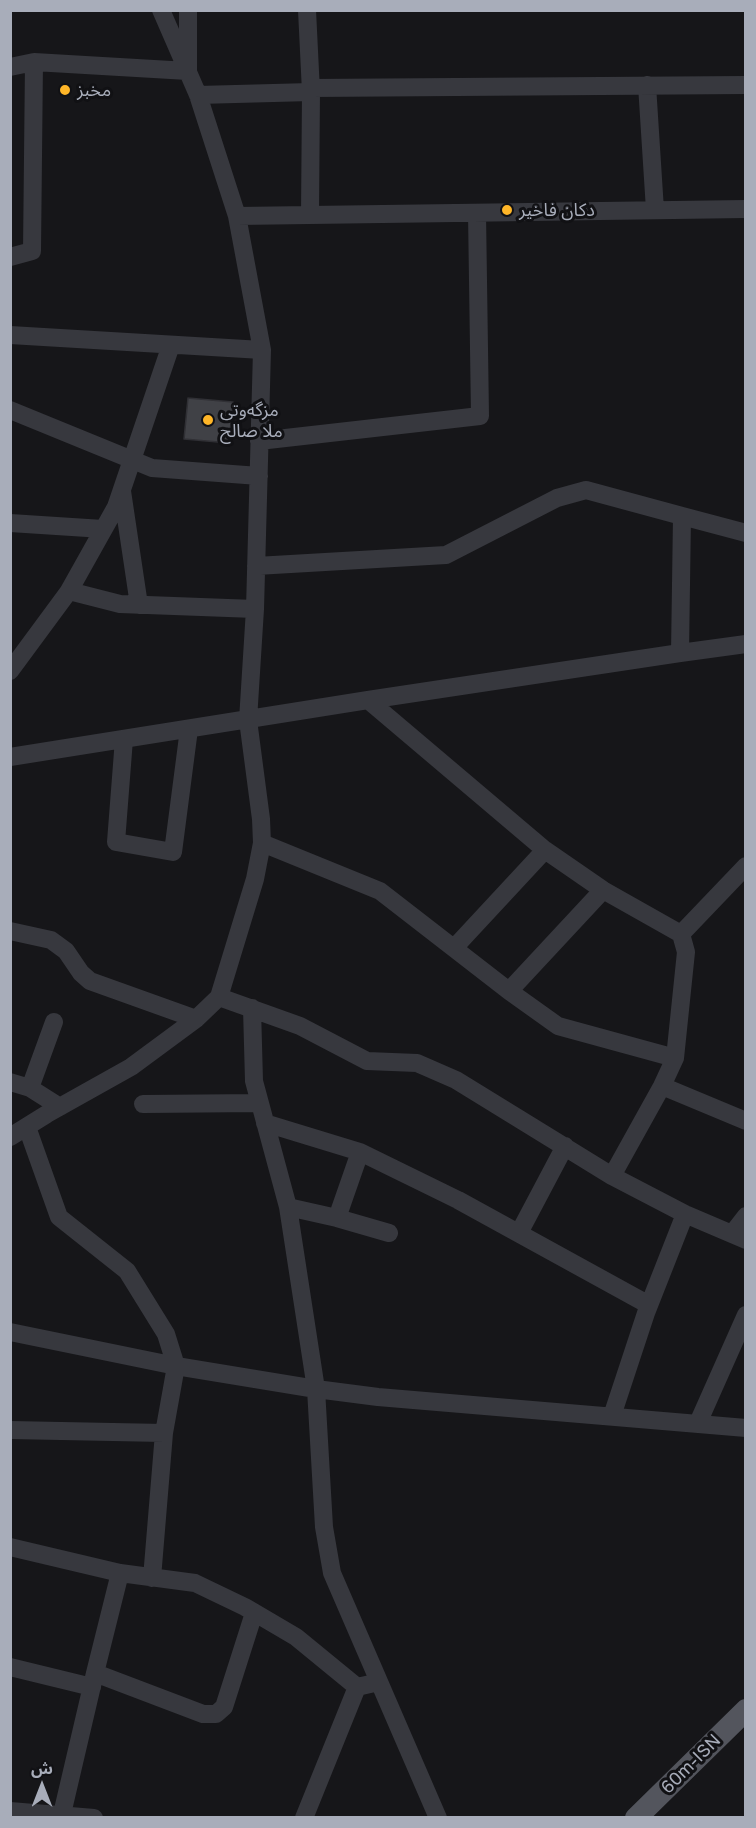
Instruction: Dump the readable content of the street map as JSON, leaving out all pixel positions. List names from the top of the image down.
{
  "streets": {
    "main road": ["60m-ISN"]
  },
  "places": ["مخبز", "دكان فاخیر", "مزگه‌وتی ملا صالح"],
  "north": "top"
}
